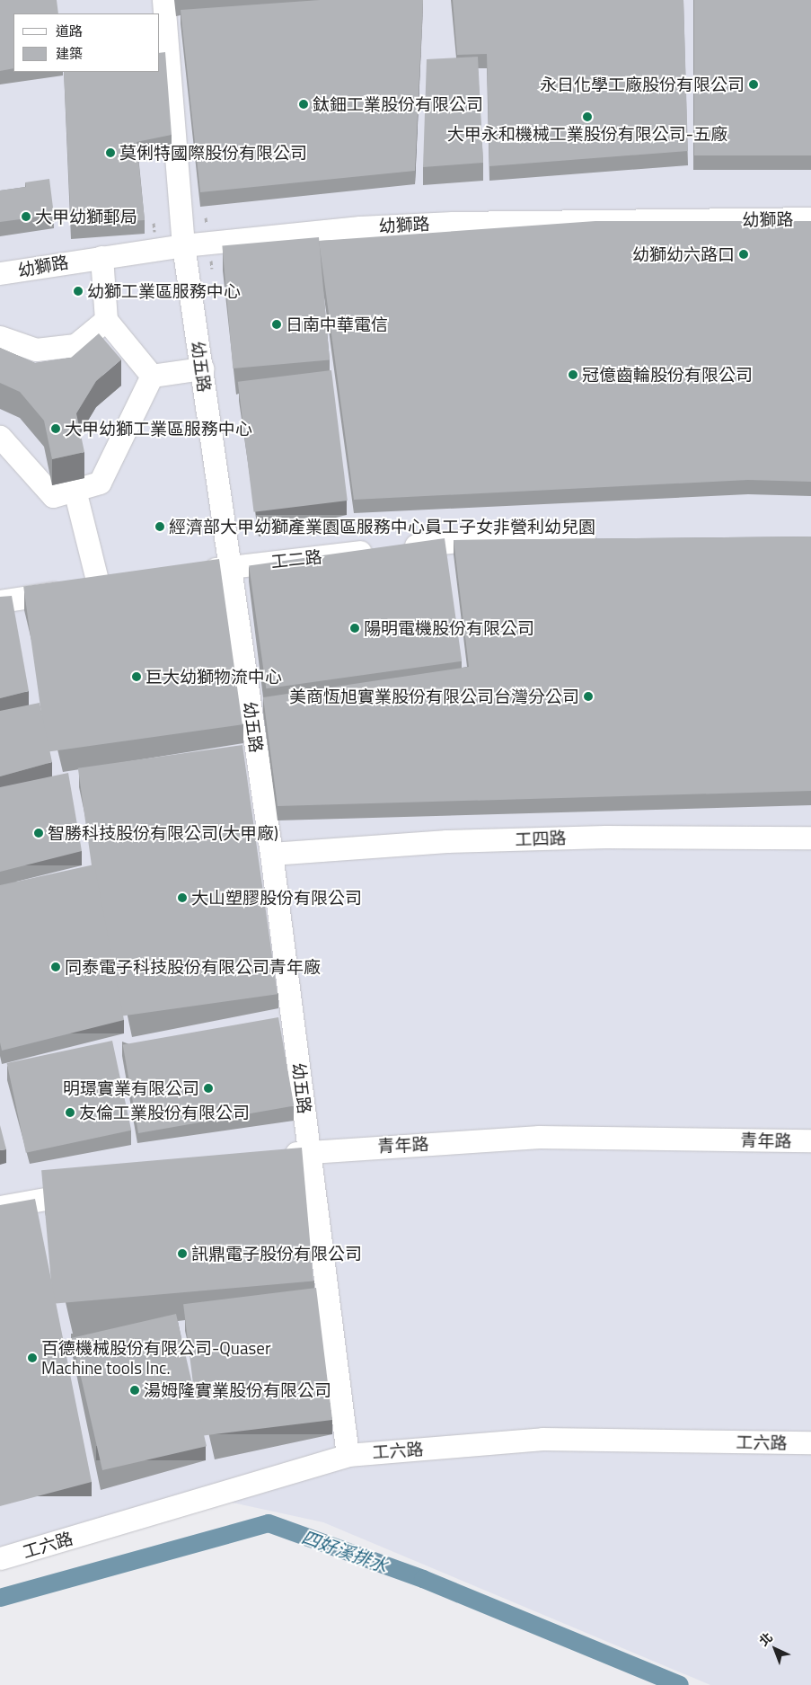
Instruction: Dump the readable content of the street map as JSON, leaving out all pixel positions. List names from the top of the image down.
{
  "streets": {
    "street": [
      "幼獅路",
      "幼五路",
      "工二路",
      "工四路",
      "青年路",
      "工六路"
    ]
  },
  "crossings": [
    ["幼獅路", "幼五路"],
    ["幼五路", "工二路"],
    ["幼五路", "工四路"],
    ["幼五路", "青年路"],
    ["幼五路", "工六路"]
  ],
  "water": ["四好溪排水"],
  "places": [
    "永日化學工廠股份有限公司",
    "鈦鈿工業股份有限公司",
    "大甲永和機械工業股份有限公司-五廠",
    "莫俐特國際股份有限公司",
    "大甲幼獅郵局",
    "幼獅幼六路口",
    "幼獅工業區服務中心",
    "日南中華電信",
    "冠億齒輪股份有限公司",
    "大甲幼獅工業區服務中心",
    "經濟部大甲幼獅產業園區服務中心員工子女非營利幼兒園",
    "陽明電機股份有限公司",
    "巨大幼獅物流中心",
    "美商恆旭實業股份有限公司台灣分公司",
    "智勝科技股份有限公司(大甲廠)",
    "大山塑膠股份有限公司",
    "同泰電子科技股份有限公司青年廠",
    "明璟實業有限公司",
    "友倫工業股份有限公司",
    "訊鼎電子股份有限公司",
    "百德機械股份有限公司-Quaser Machine tools Inc.",
    "湯姆隆實業股份有限公司"
  ],
  "legend": ["道路", "建築"],
  "north": "top left"
}
